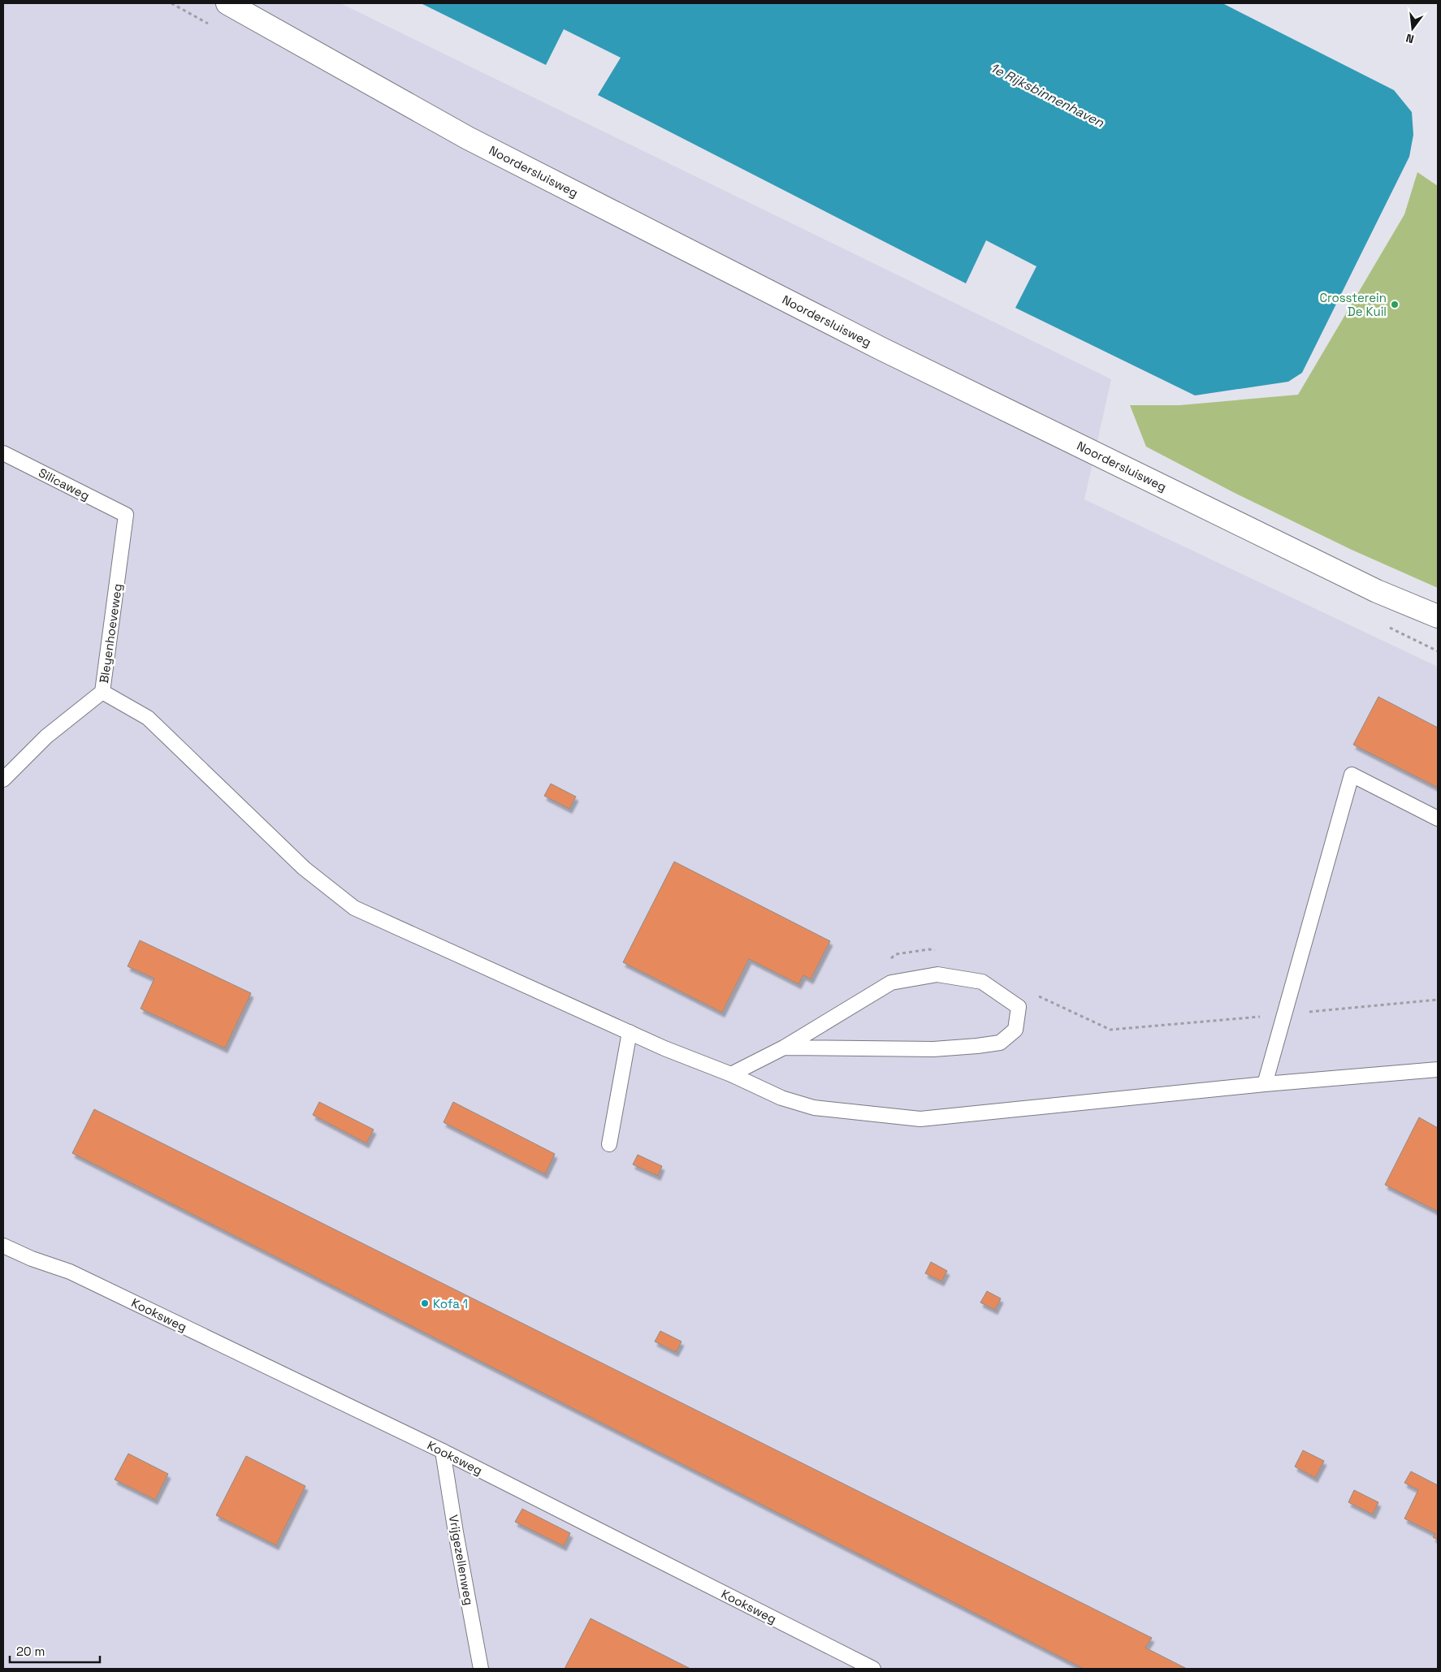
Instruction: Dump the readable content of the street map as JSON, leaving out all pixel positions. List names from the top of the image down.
{
  "streets": {
    "street": ["Noordersluisweg"],
    "lane": [
      "Silicaweg",
      "Bleyenhoeveweg",
      "Kooksweg",
      "Vrijgezellenweg"
    ]
  },
  "crossings": [
    ["Silicaweg", "Bleyenhoeveweg"],
    ["Kooksweg", "Vrijgezellenweg"]
  ],
  "water": ["1e Rijksbinnenhaven"],
  "places": ["Crossterein De Kuil", "Kofa 1"],
  "scale_bar": "20 m",
  "north": "bottom"
}
